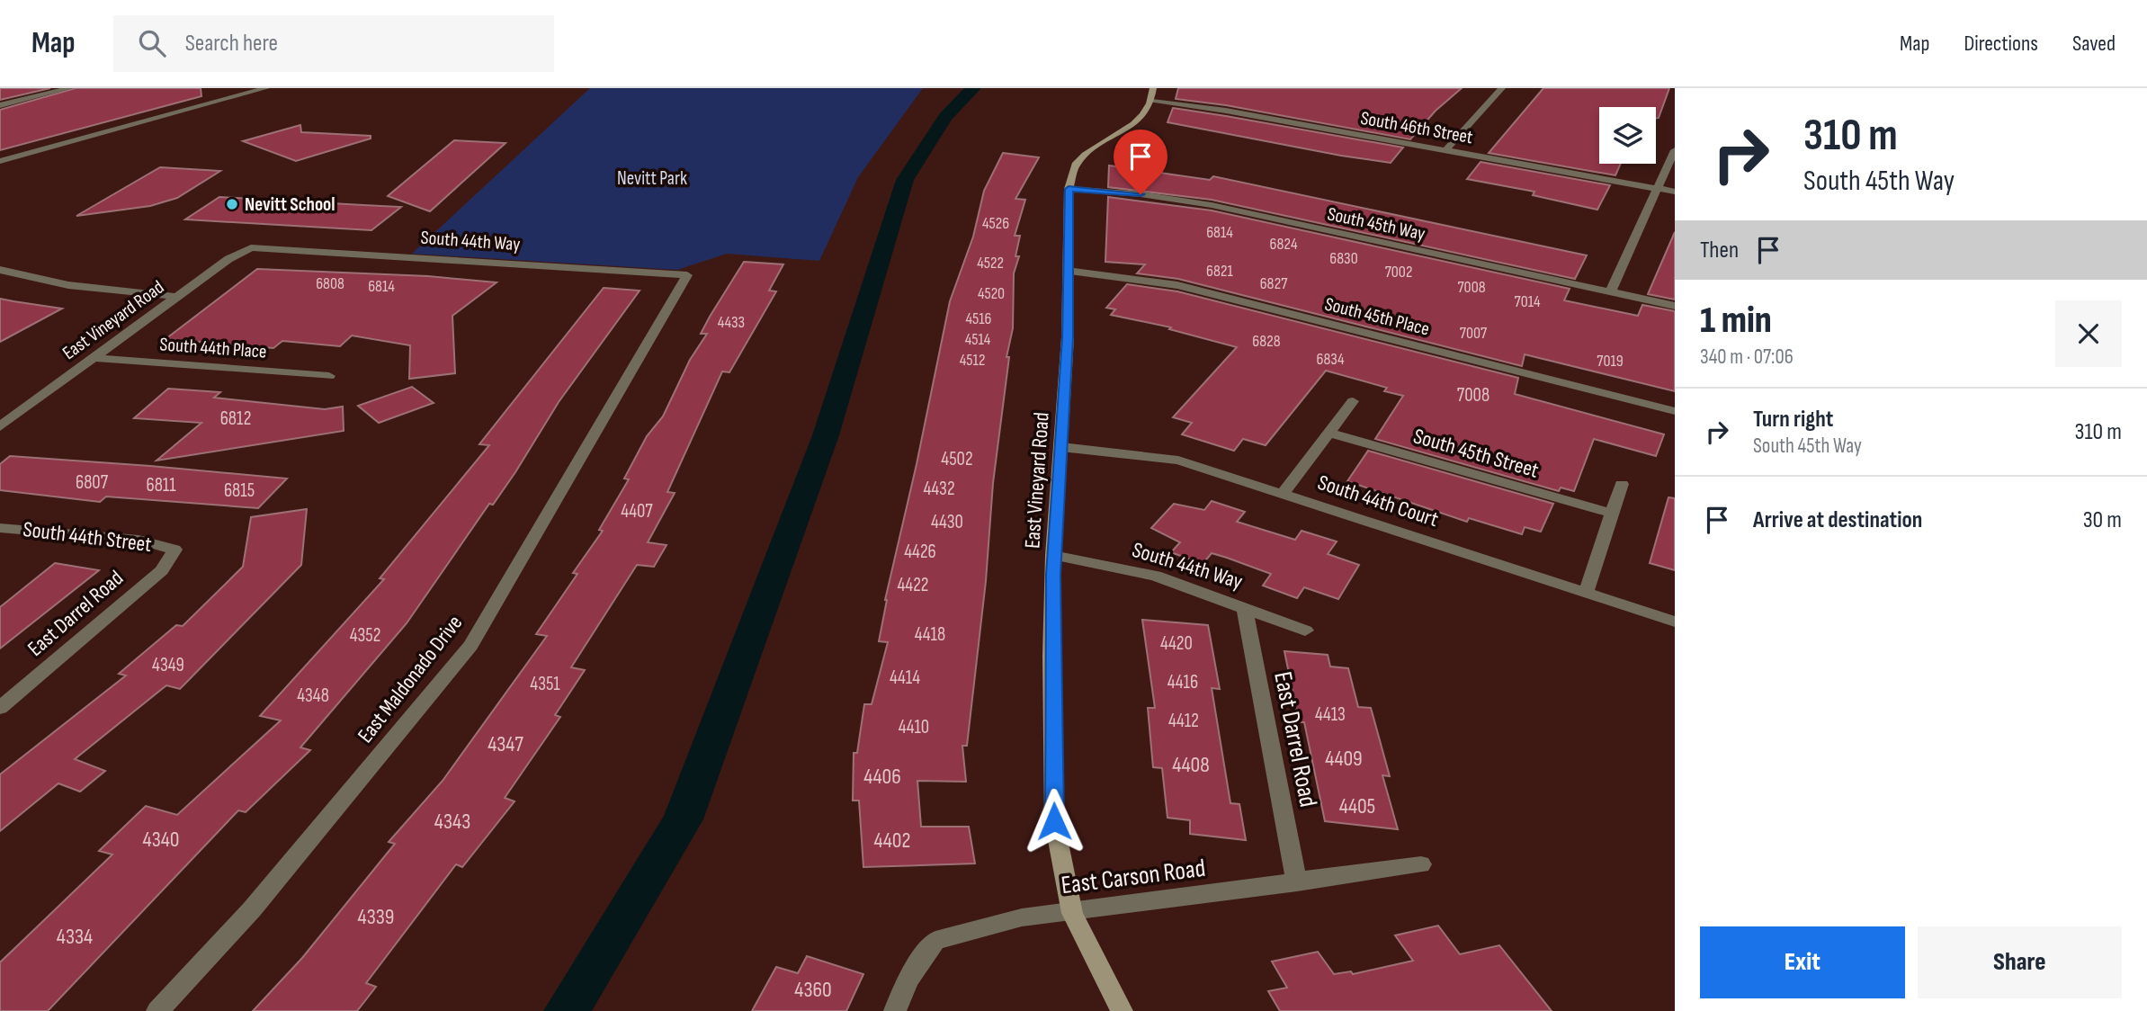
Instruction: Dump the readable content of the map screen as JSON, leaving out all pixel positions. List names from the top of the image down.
{
  "streets": {
    "street": [
      "South 46th Street",
      "South 45th Way",
      "South 44th Way",
      "South 45th Place",
      "East Vineyard Road",
      "South 44th Place",
      "South 45th Street",
      "South 44th Court",
      "South 44th Street",
      "East Darrel Road",
      "East Maldonado Drive",
      "East Carson Road"
    ]
  },
  "crossings": [
    ["South 46th Street", "East Vineyard Road"],
    ["South 45th Way", "East Vineyard Road"],
    ["South 44th Way", "East Vineyard Road"],
    ["South 44th Way", "East Darrel Road"],
    ["South 44th Way", "East Maldonado Drive"],
    ["South 45th Place", "East Vineyard Road"],
    ["East Vineyard Road", "South 44th Place"],
    ["East Vineyard Road", "South 44th Court"],
    ["East Vineyard Road", "East Carson Road"],
    ["South 44th Street", "East Darrel Road"],
    ["East Darrel Road", "East Carson Road"]
  ],
  "parks": ["Nevitt Park"],
  "places": ["Nevitt School"],
  "house_numbers": [
    "4526",
    "6814",
    "6824",
    "6830",
    "4522",
    "6821",
    "7002",
    "6808",
    "6827",
    "6814",
    "7008",
    "4520",
    "7014",
    "4516",
    "4433",
    "7007",
    "4514",
    "6828",
    "6834",
    "4512",
    "7019",
    "7008",
    "6812",
    "4502",
    "6807",
    "6811",
    "4432",
    "6815",
    "4407",
    "4430",
    "4426",
    "4422",
    "4418",
    "4352",
    "4420",
    "4349",
    "4414",
    "4416",
    "4351",
    "4348",
    "4413",
    "4412",
    "4410",
    "4347",
    "4409",
    "4408",
    "4406",
    "4405",
    "4343",
    "4340",
    "4402",
    "4339",
    "4334",
    "4360"
  ],
  "page": {
    "header": "Map",
    "search": "Search here",
    "nav": ["Map", "Directions", "Saved"],
    "turn": ["310 m", "South 45th Way"],
    "then": "Then",
    "heading": ["1 min", "340 m · 07:06"],
    "list": [
      {
        "name": "Turn right",
        "note": "South 45th Way",
        "value": "310 m"
      },
      {
        "name": "Arrive at destination",
        "value": "30 m"
      }
    ],
    "buttons": ["Exit", "Share"]
  }
}
